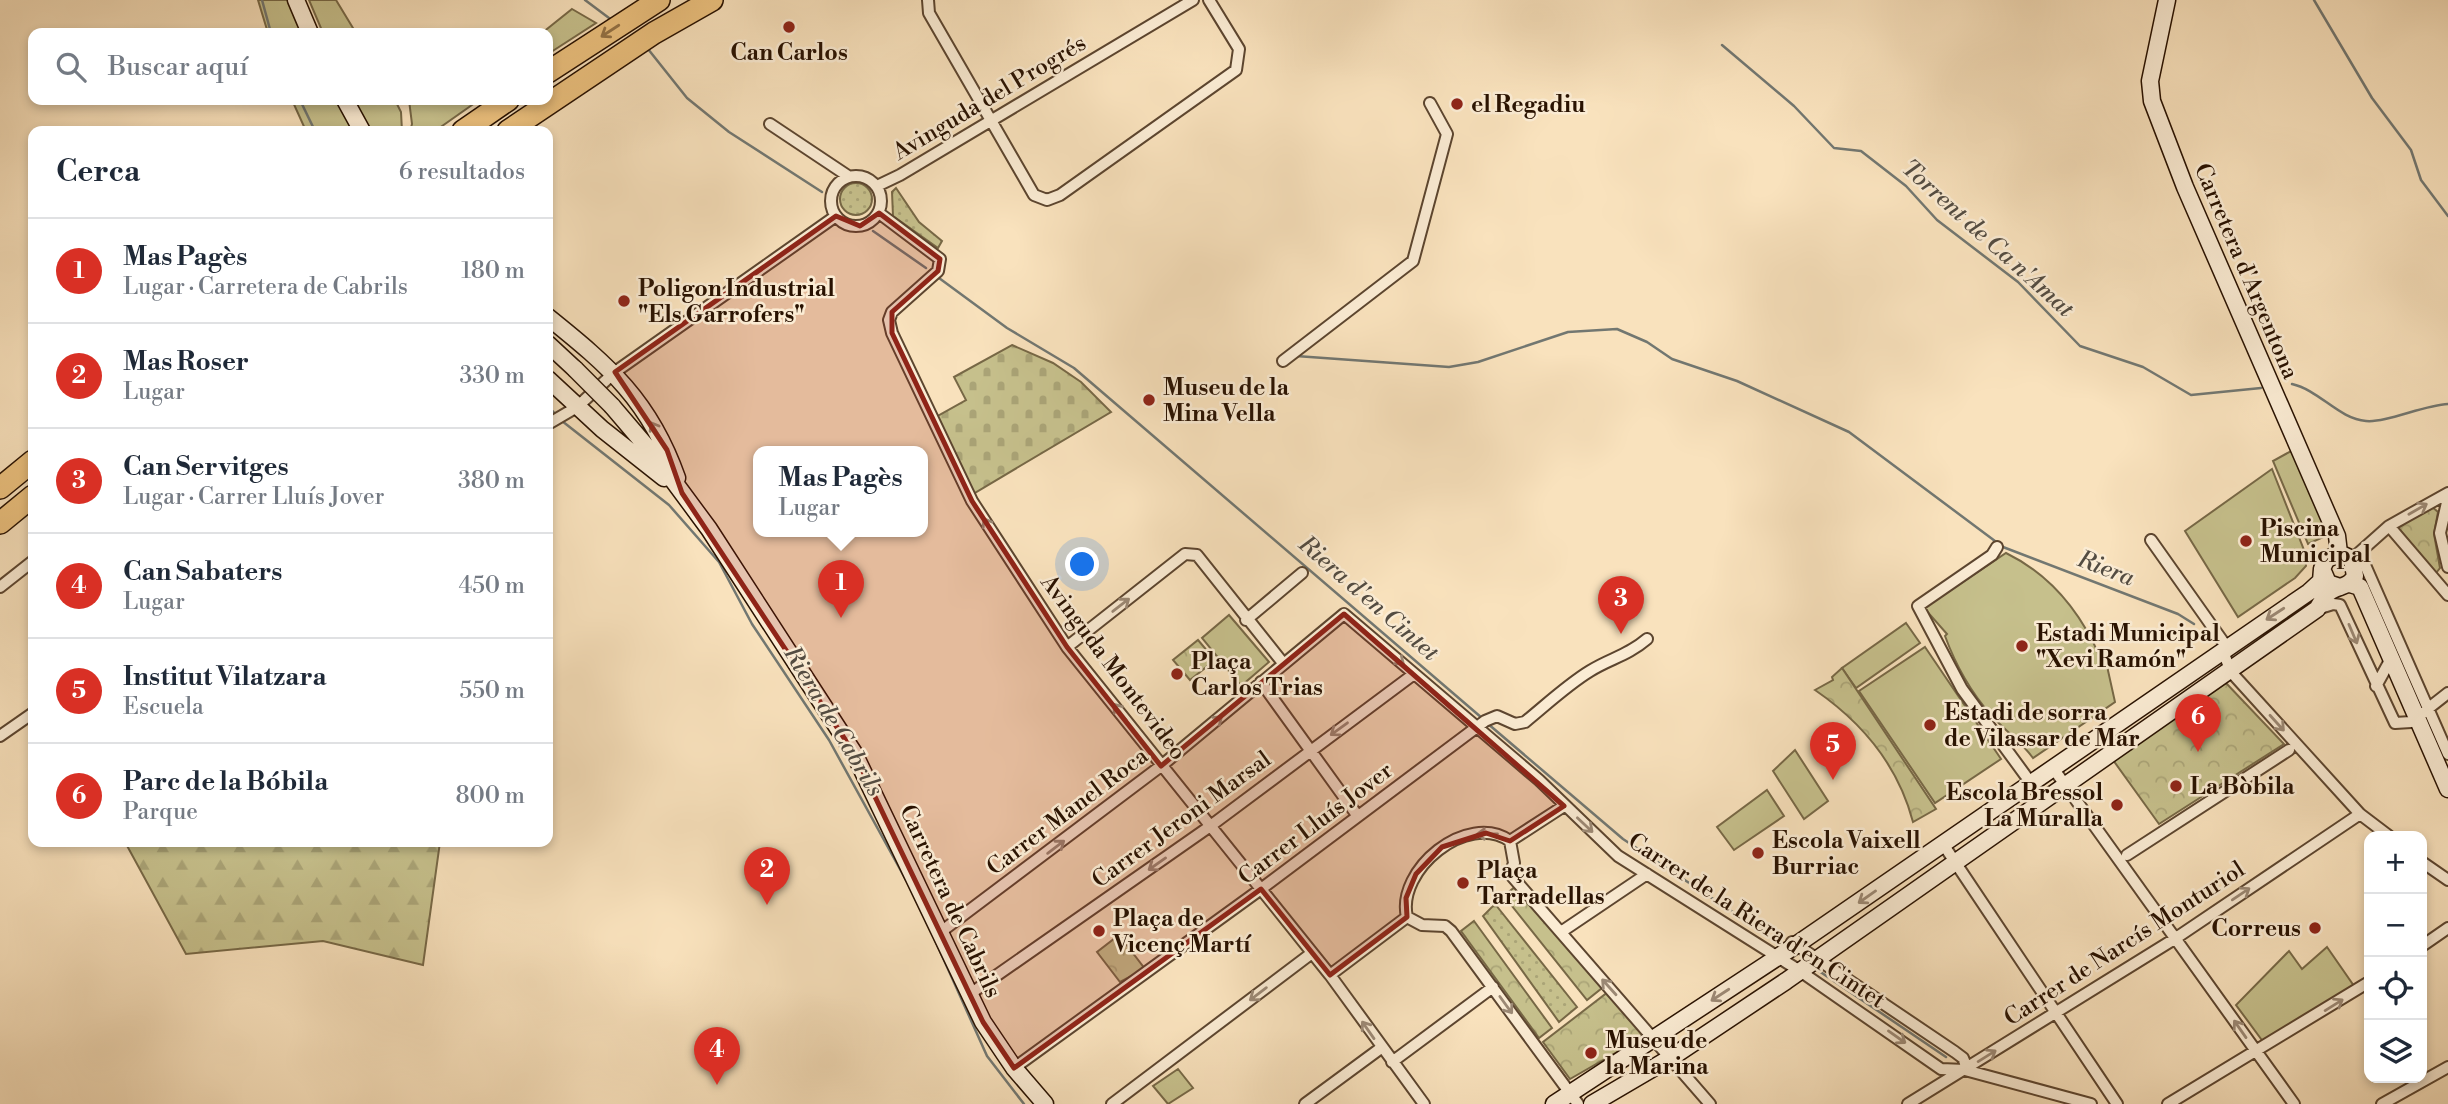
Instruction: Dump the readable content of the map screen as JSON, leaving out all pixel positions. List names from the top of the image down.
{
  "streets": {
    "street": [
      "Avinguda del Progrés",
      "Carretera d'Argentona",
      "Avinguda Montevideo",
      "Carrer Manel Roca",
      "Carrer Jeroni Marsal",
      "Carrer Lluís Jover",
      "Carretera de Cabrils",
      "Carrer de la Riera d'en Cintet",
      "Carrer de Narcís Monturiol"
    ]
  },
  "crossings": [
    ["Avinguda del Progrés", "Avinguda Montevideo"],
    ["Avinguda Montevideo", "Carrer Manel Roca"],
    ["Avinguda Montevideo", "Carrer Jeroni Marsal"],
    ["Avinguda Montevideo", "Carrer Lluís Jover"],
    ["Carrer Manel Roca", "Carretera de Cabrils"],
    ["Carrer Manel Roca", "Carrer de la Riera d'en Cintet"],
    ["Carrer Jeroni Marsal", "Carretera de Cabrils"],
    ["Carrer Jeroni Marsal", "Carrer de la Riera d'en Cintet"],
    ["Carrer Lluís Jover", "Carretera de Cabrils"],
    ["Carrer Lluís Jover", "Carrer de la Riera d'en Cintet"],
    ["Carrer de la Riera d'en Cintet", "Carrer de Narcís Monturiol"]
  ],
  "one_way": [
    "Avinguda Montevideo",
    "Carrer Manel Roca",
    "Carrer Jeroni Marsal",
    "Carrer de Narcís Monturiol"
  ],
  "water": [
    "Torrent de Ca n'Amat",
    "Riera",
    "Riera d'en Cintet",
    "Riera de Cabrils"
  ],
  "places": [
    "Can Carlos",
    "el Regadiu",
    "Poligon Industrial \"Els Garrofers\"",
    "Museu de la Mina Vella",
    "Piscina Municipal",
    "Estadi Municipal \"Xevi Ramón\"",
    "Plaça Carlos Trias",
    "Estadi de sorra de Vilassar de Mar",
    "La Bòbila",
    "Escola Bressol La Muralla",
    "Escola Vaixell Burriac",
    "Plaça Tarradellas",
    "Correus",
    "Plaça de Vicenç Martí",
    "Museu de la Marina"
  ],
  "page": {
    "search": "Buscar aquí",
    "heading": ["Cerca", "6 resultados"],
    "list": [
      {
        "mark": "1",
        "name": "Mas Pagès",
        "note": "Lugar · Carretera de Cabrils",
        "value": "180 m"
      },
      {
        "mark": "2",
        "name": "Mas Roser",
        "note": "Lugar",
        "value": "330 m"
      },
      {
        "mark": "3",
        "name": "Can Servitges",
        "note": "Lugar · Carrer Lluís Jover",
        "value": "380 m"
      },
      {
        "mark": "4",
        "name": "Can Sabaters",
        "note": "Lugar",
        "value": "450 m"
      },
      {
        "mark": "5",
        "name": "Institut Vilatzara",
        "note": "Escuela",
        "value": "550 m"
      },
      {
        "mark": "6",
        "name": "Parc de la Bóbila",
        "note": "Parque",
        "value": "800 m"
      }
    ],
    "popup": ["Mas Pagès", "Lugar"],
    "pins": [
      "1",
      "3",
      "6",
      "5",
      "2",
      "4"
    ],
    "map_buttons": ["+", "−"]
  }
}
